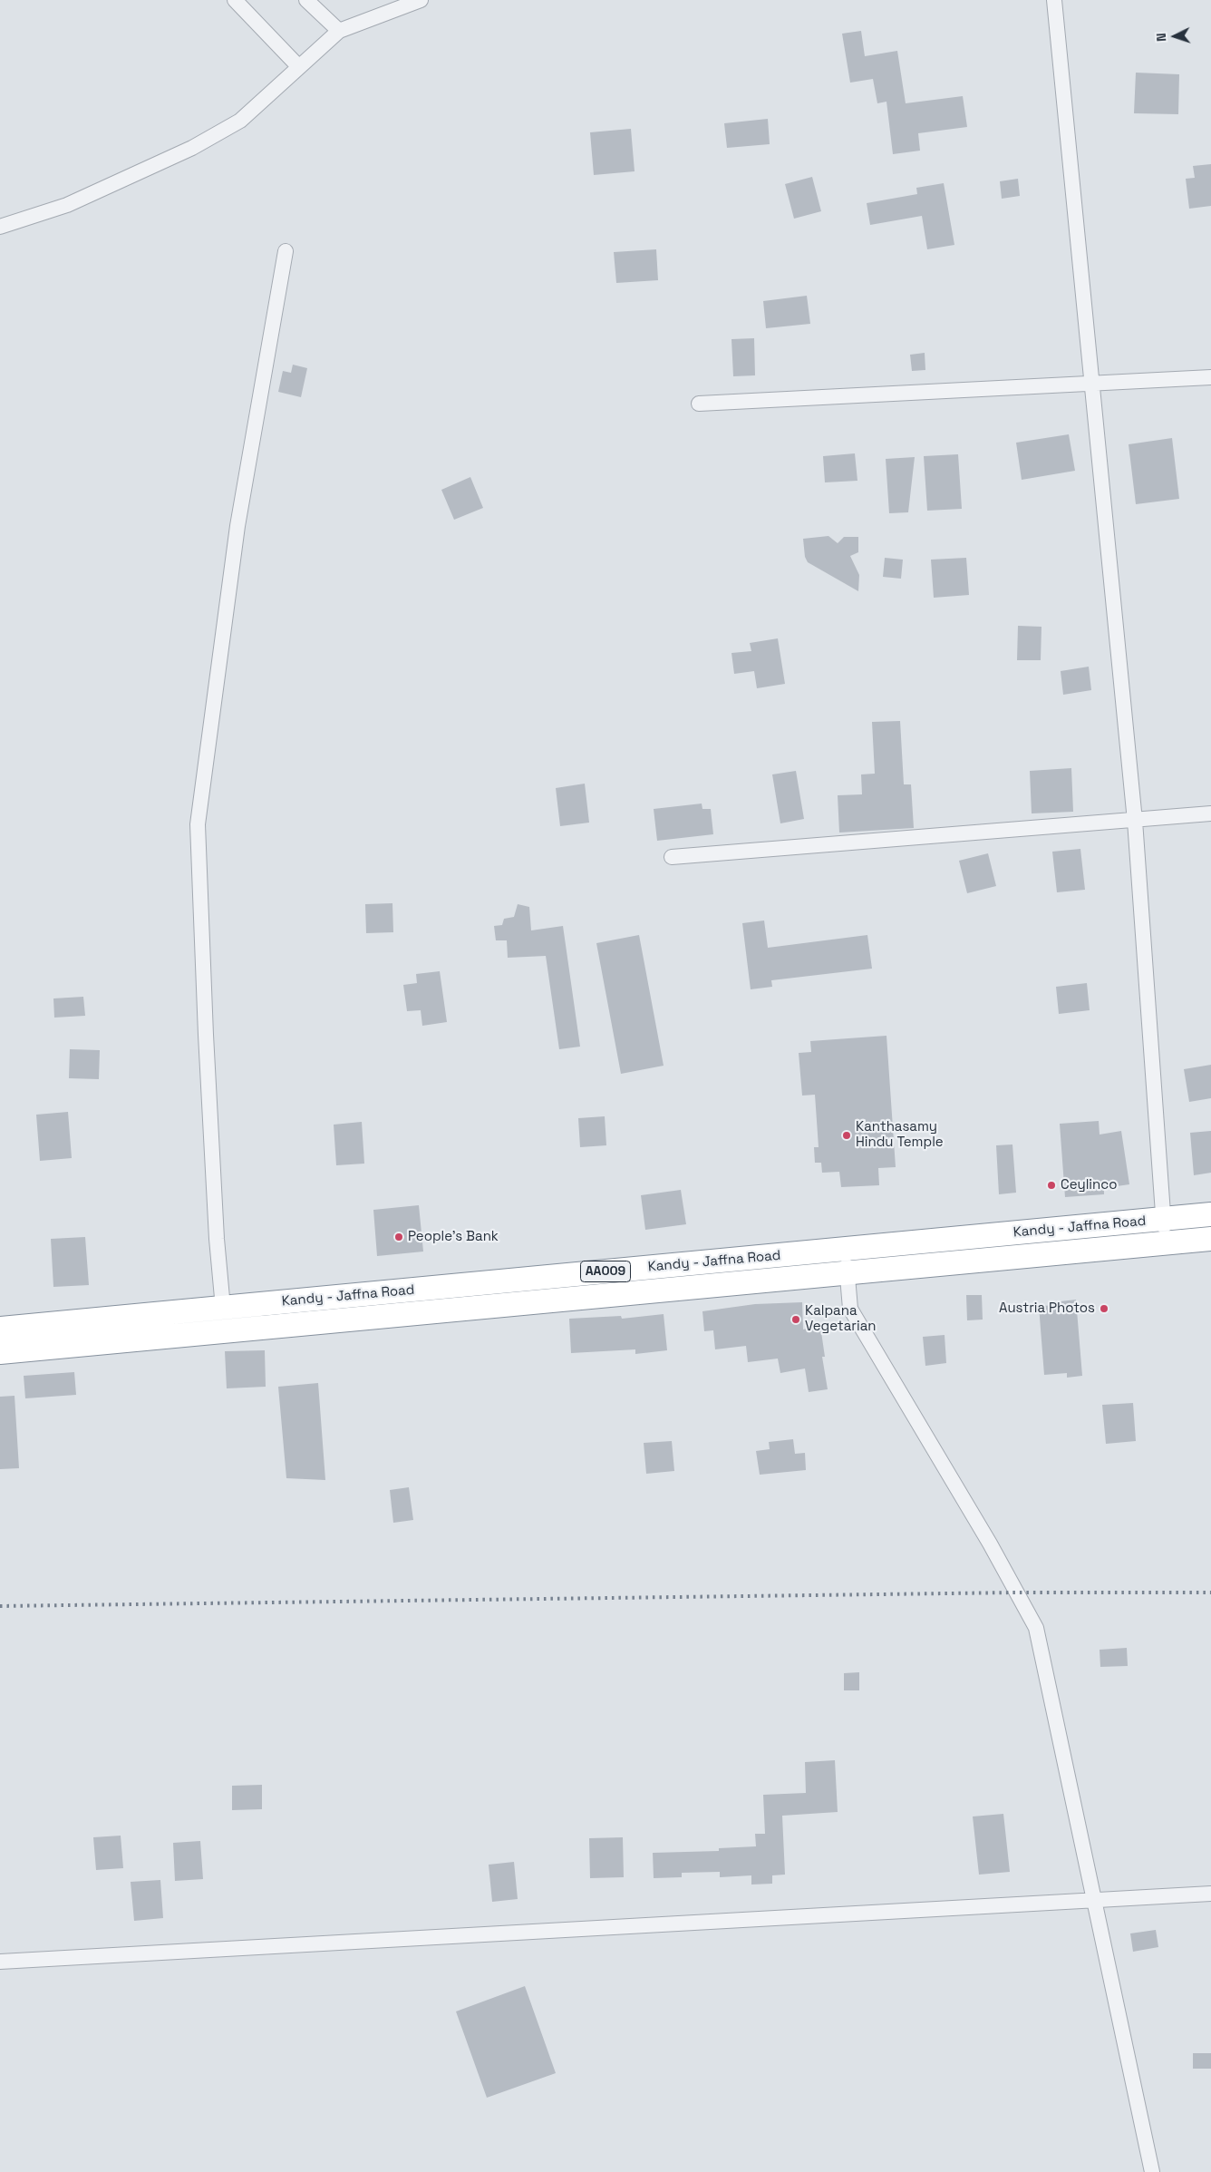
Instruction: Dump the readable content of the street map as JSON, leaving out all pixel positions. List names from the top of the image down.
{
  "streets": {
    "highway": ["Kandy - Jaffna Road", "AA009"]
  },
  "places": [
    "Kanthasamy Hindu Temple",
    "Ceylinco",
    "People's Bank",
    "Austria Photos",
    "Kalpana Vegetarian"
  ],
  "north": "left"
}
